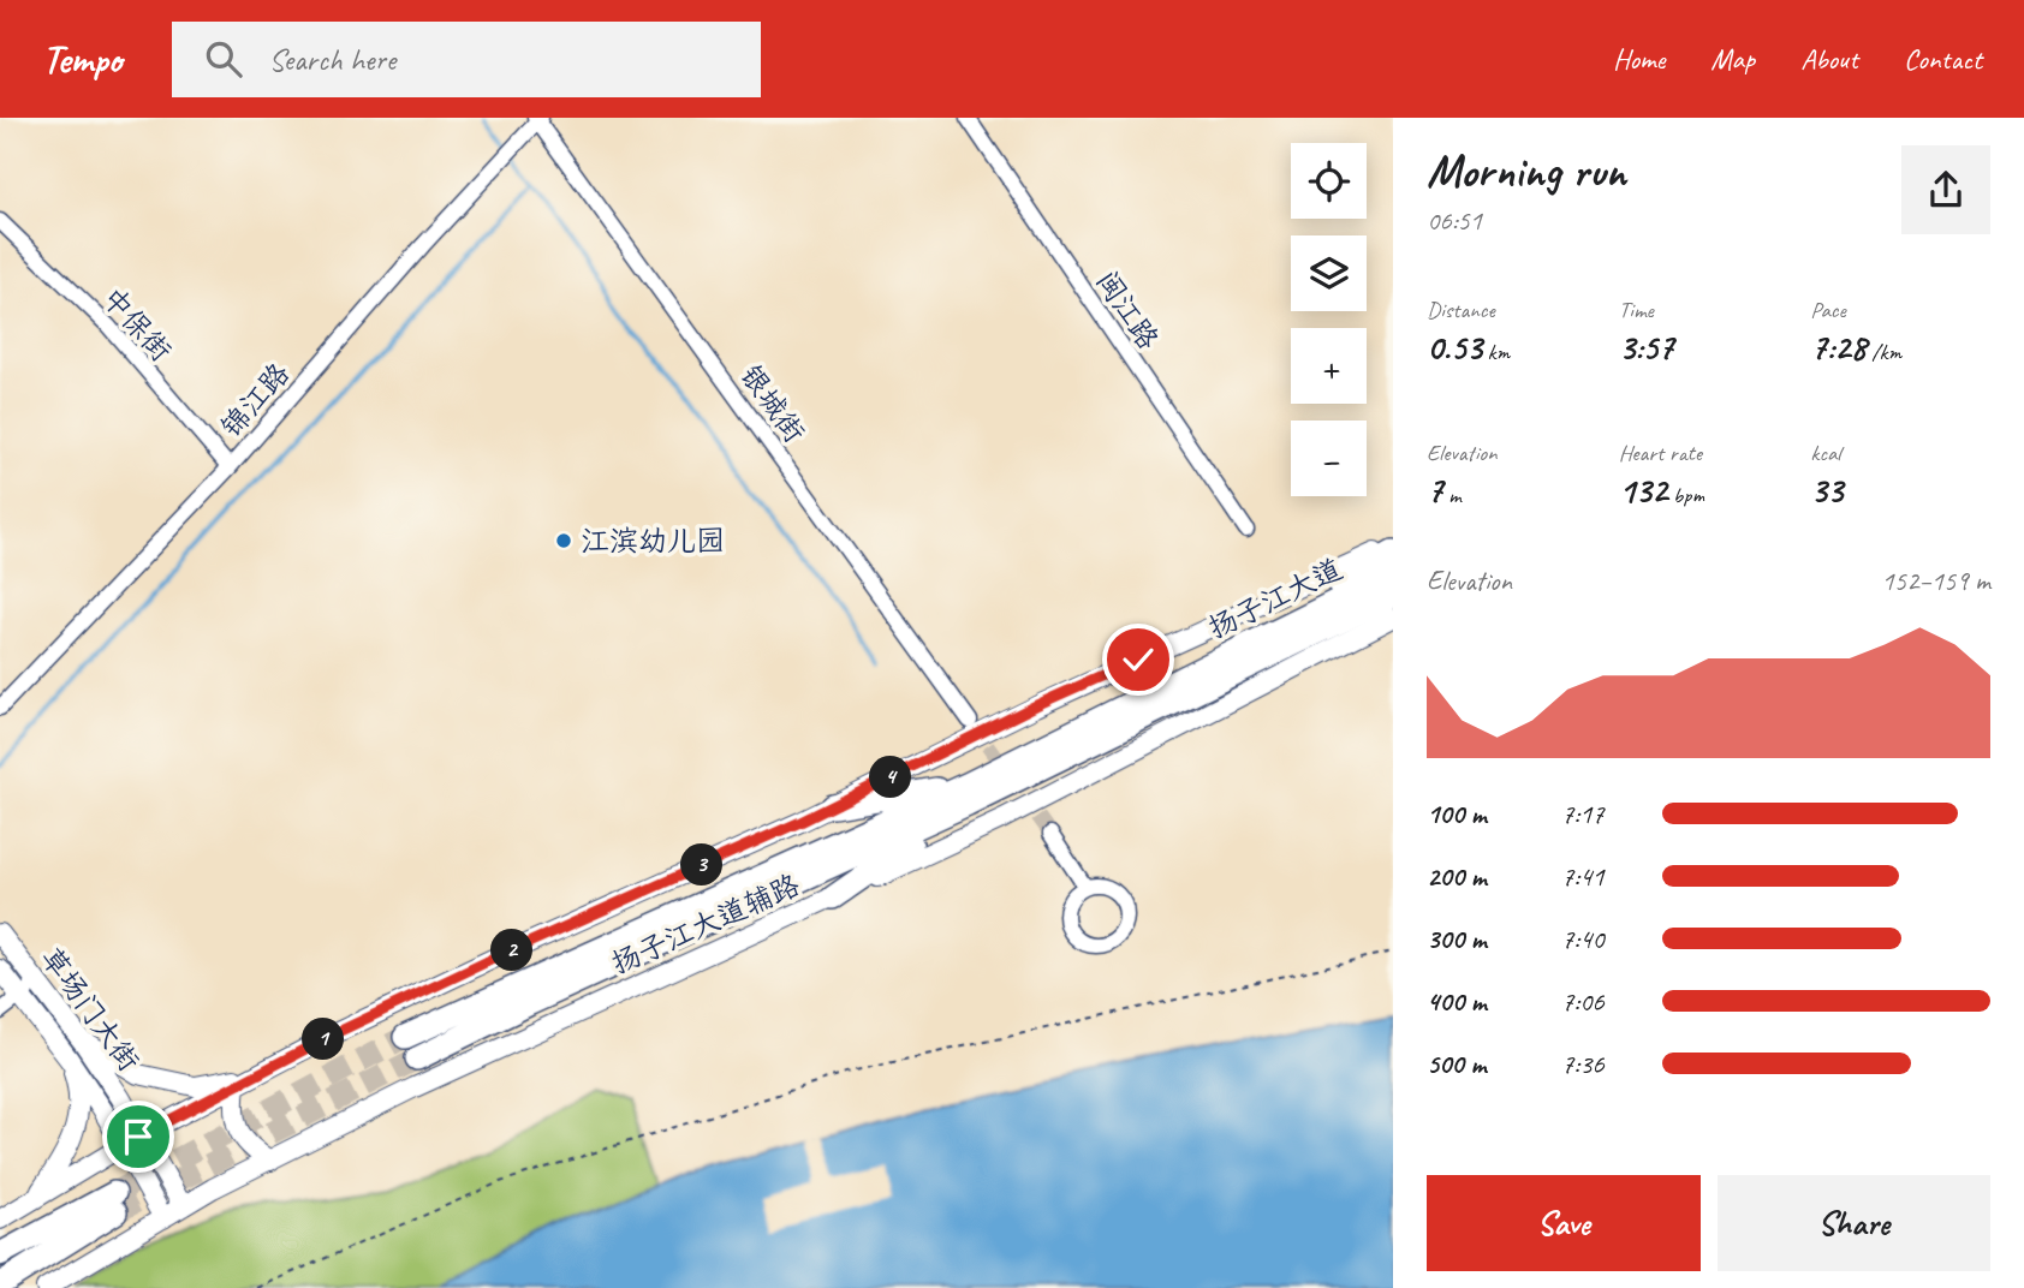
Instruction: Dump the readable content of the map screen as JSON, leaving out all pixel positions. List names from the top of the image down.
{
  "streets": {
    "highway": ["扬子江大道"],
    "main road": ["扬子江大道辅路", "草场门大街"],
    "street": [
      "闽江路",
      "中保街",
      "锦江路",
      "银城街"
    ]
  },
  "crossings": [
    ["中保街", "锦江路"],
    ["锦江路", "银城街"],
    ["扬子江大道辅路", "草场门大街"]
  ],
  "places": ["江滨幼儿园"],
  "page": {
    "header": "Tempo",
    "search": "Search here",
    "nav": [
      "Home",
      "Map",
      "About",
      "Contact"
    ],
    "heading": ["Morning run", "06:51"],
    "map_buttons": ["+", "−"],
    "stats": [
      ["Distance", "0.53 km"],
      ["Time", "3:57"],
      ["Pace", "7:28 /km"],
      ["Elevation", "7 m"],
      ["Heart rate", "132 bpm"],
      ["kcal", "33"]
    ],
    "chart": ["Elevation", "152–159 m"],
    "pins": [
      "4",
      "3",
      "2",
      "1"
    ],
    "list": [
      {
        "name": "100 m",
        "note": "7:17"
      },
      {
        "name": "200 m",
        "note": "7:41"
      },
      {
        "name": "300 m",
        "note": "7:40"
      },
      {
        "name": "400 m",
        "note": "7:06"
      },
      {
        "name": "500 m",
        "note": "7:36"
      }
    ],
    "buttons": ["Save", "Share"]
  }
}
